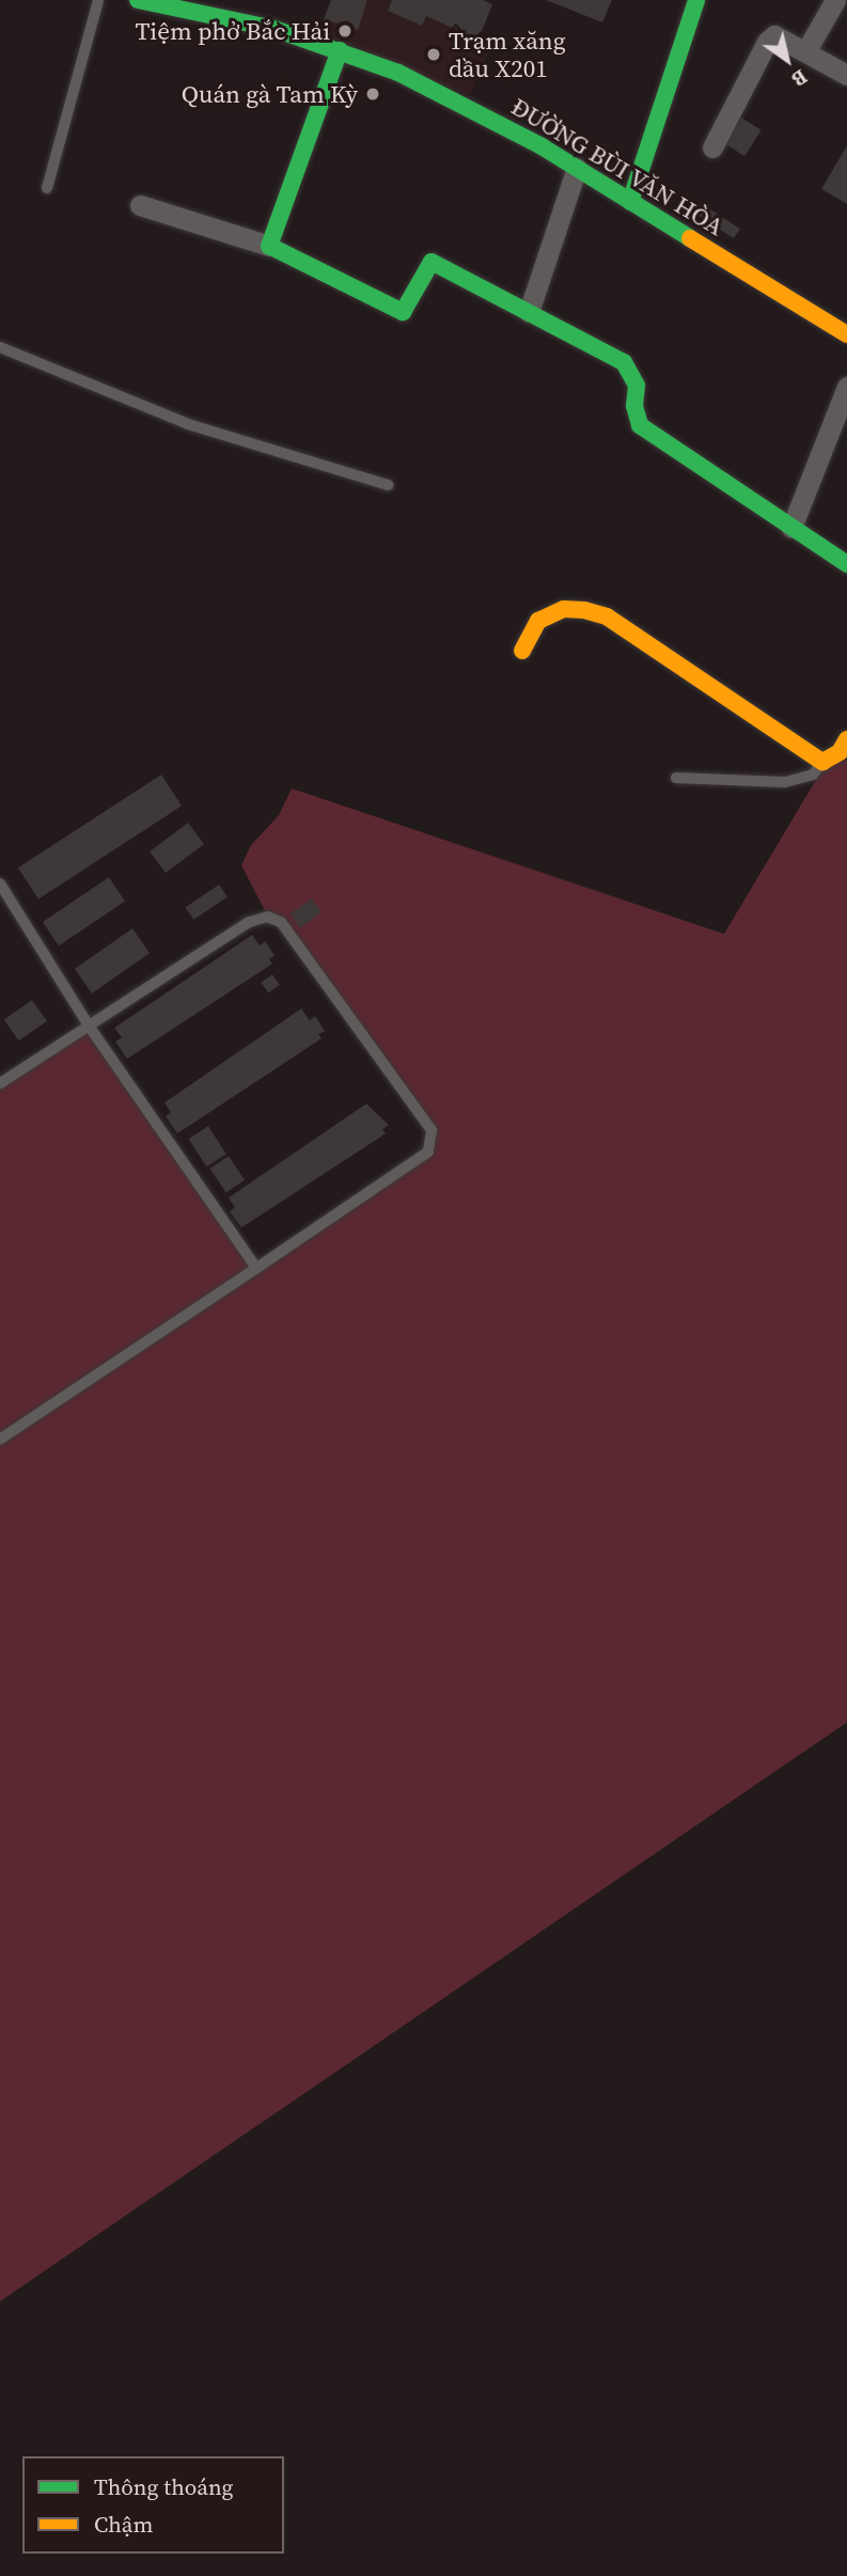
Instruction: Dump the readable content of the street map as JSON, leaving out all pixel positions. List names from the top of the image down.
{
  "streets": {
    "street": ["ĐƯỜNG BÙI VĂN HÒA"]
  },
  "places": ["Tiệm phở Bắc Hải", "Trạm xăng dầu X201", "Quán gà Tam Kỳ"],
  "legend": ["Thông thoáng", "Chậm"],
  "north": "bottom right"
}
